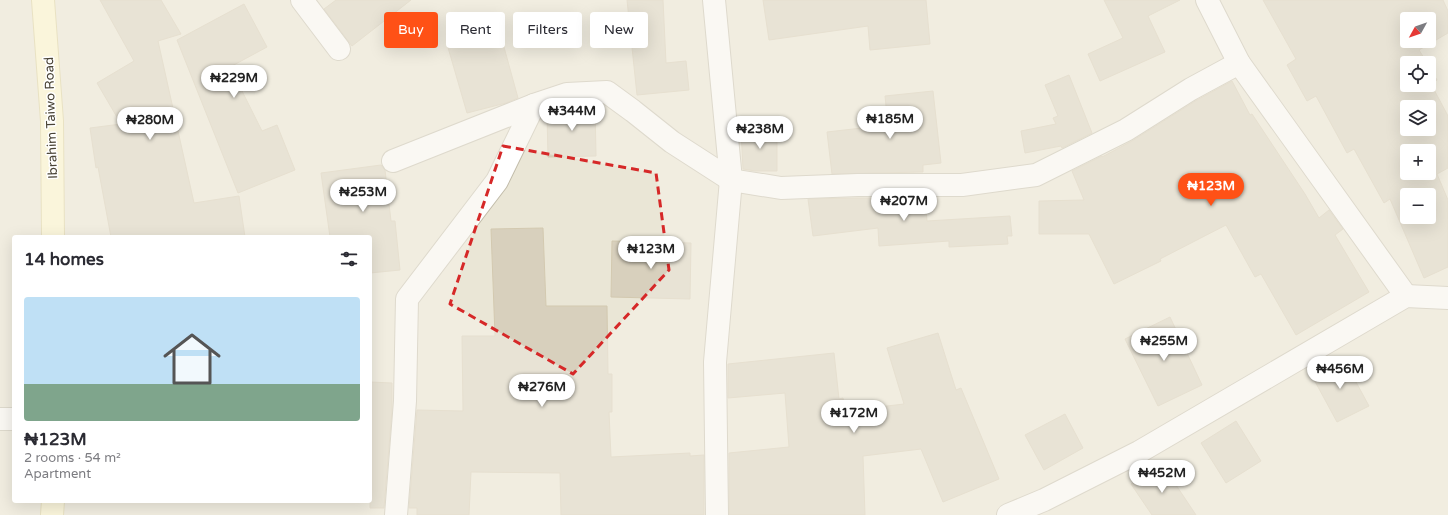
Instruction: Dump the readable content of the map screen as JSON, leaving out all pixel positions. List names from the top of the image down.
{
  "streets": {
    "main road": ["Ibrahim Taiwo Road"]
  },
  "north": "bottom left",
  "page": {
    "map_buttons": ["+", "−"],
    "chip": [
      "Buy",
      "Rent",
      "Filters",
      "New"
    ],
    "price": [
      "₦229M",
      "₦344M",
      "₦185M",
      "₦280M",
      "₦238M",
      "₦123M",
      "₦253M",
      "₦207M",
      "₦123M",
      "₦255M",
      "₦456M",
      "₦276M",
      "₦172M",
      "₦452M"
    ],
    "heading": "14 homes",
    "list": [
      {
        "name": "₦123M",
        "note": "2 rooms · 54 m² · Apartment"
      }
    ]
  }
}
